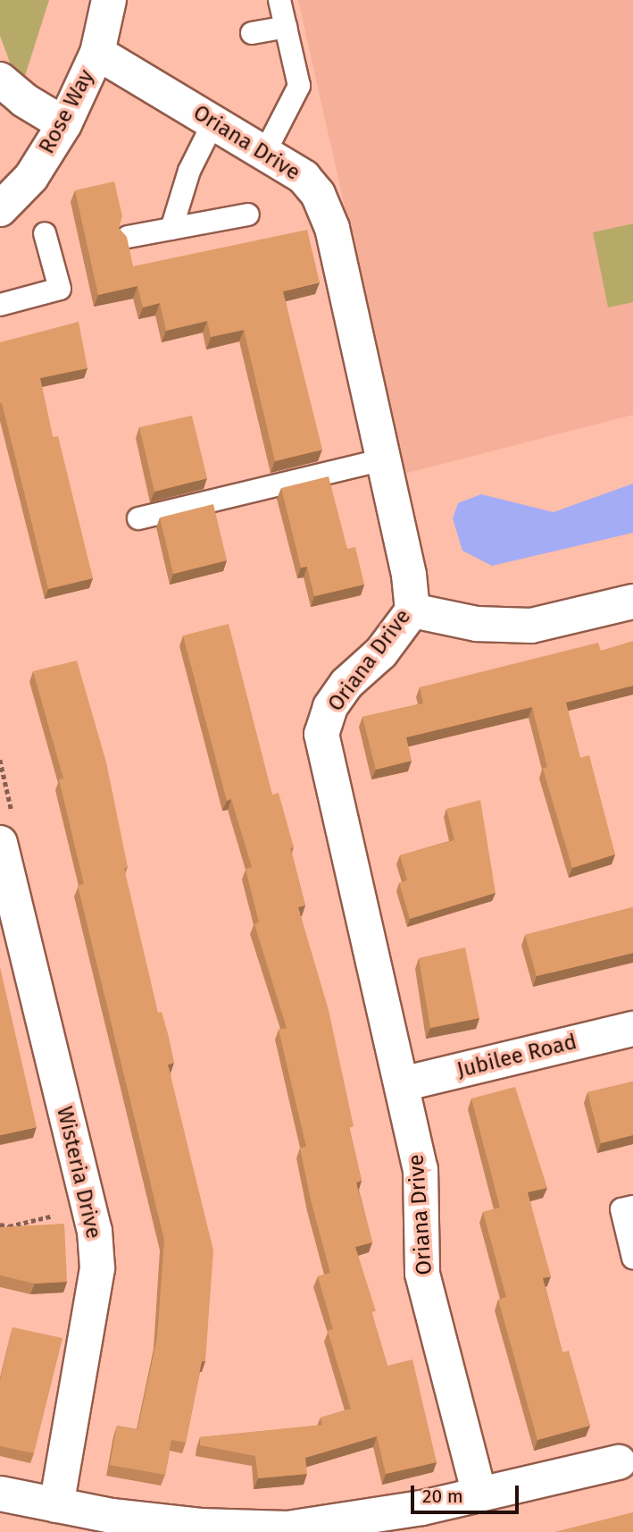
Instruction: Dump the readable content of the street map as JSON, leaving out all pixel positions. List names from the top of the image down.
{
  "streets": {
    "street": [
      "Rose Way",
      "Oriana Drive",
      "Jubilee Road",
      "Wisteria Drive"
    ]
  },
  "crossings": [
    ["Rose Way", "Oriana Drive"],
    ["Oriana Drive", "Jubilee Road"]
  ],
  "scale_bar": "20 m"
}
